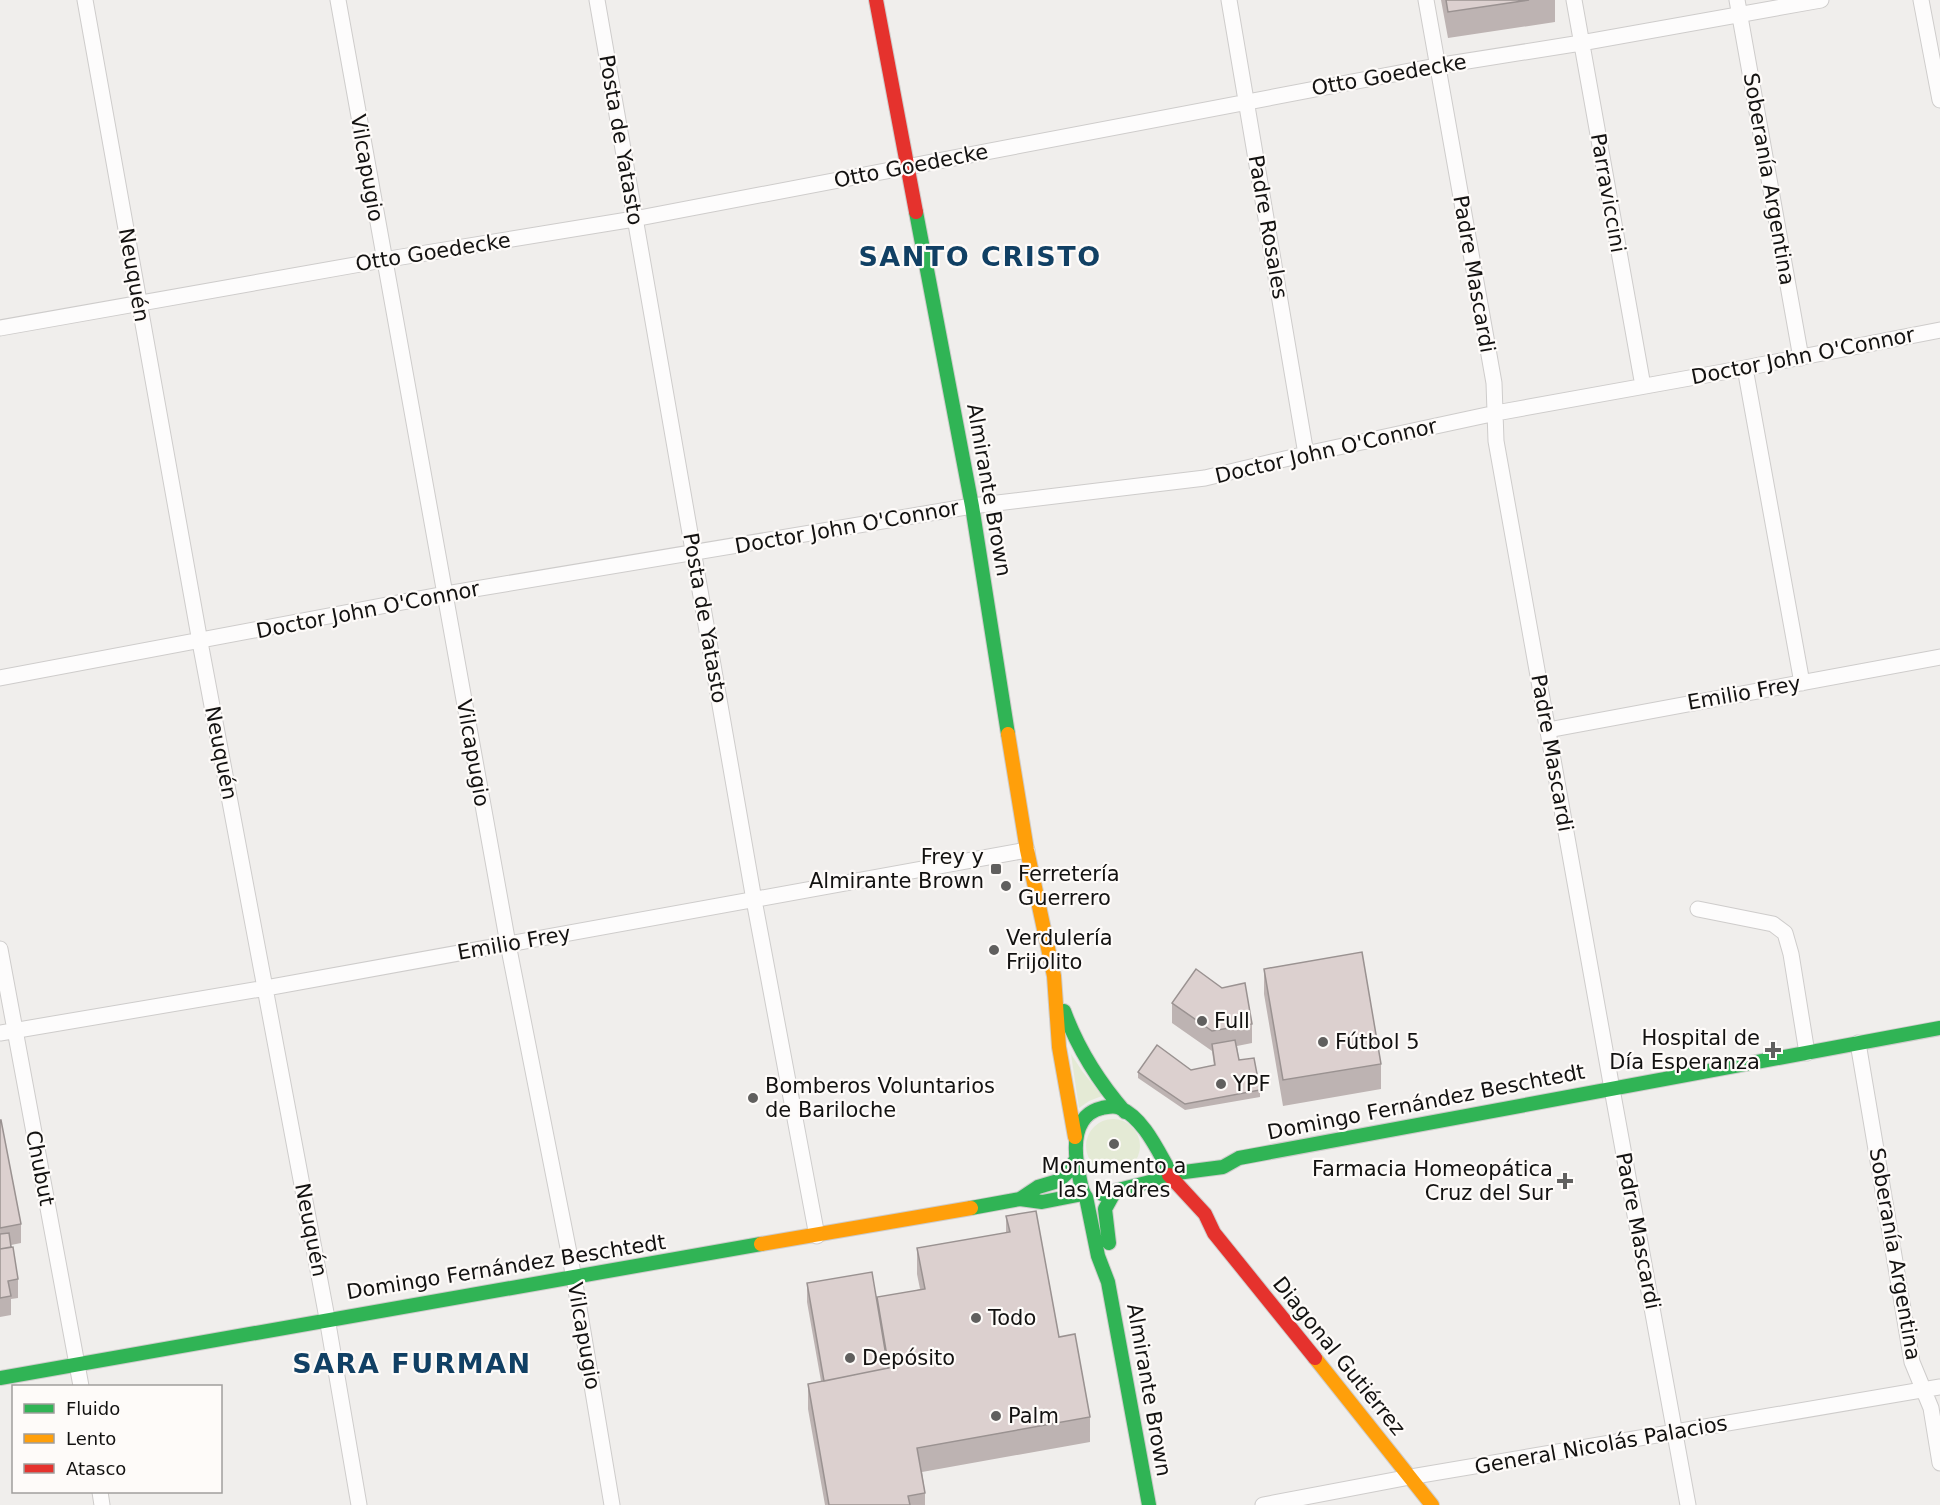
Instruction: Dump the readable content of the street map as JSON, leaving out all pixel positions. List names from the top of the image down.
{
  "streets": {
    "street": [
      "Otto Goedecke",
      "Posta de Yatasto",
      "Vilcapugio",
      "Soberanía Argentina",
      "Parraviccini",
      "Padre Rosales",
      "Padre Mascardi",
      "Neuquén",
      "Doctor John O'Connor",
      "Almirante Brown",
      "Emilio Frey",
      "Domingo Fernández Beschtedt",
      "Chubut",
      "Diagonal Gutiérrez",
      "General Nicolás Palacios"
    ]
  },
  "crossings": [
    ["Otto Goedecke", "Posta de Yatasto"],
    ["Otto Goedecke", "Vilcapugio"],
    ["Otto Goedecke", "Soberanía Argentina"],
    ["Otto Goedecke", "Parraviccini"],
    ["Otto Goedecke", "Padre Rosales"],
    ["Otto Goedecke", "Padre Mascardi"],
    ["Otto Goedecke", "Neuquén"],
    ["Otto Goedecke", "Almirante Brown"],
    ["Posta de Yatasto", "Doctor John O'Connor"],
    ["Posta de Yatasto", "Emilio Frey"],
    ["Posta de Yatasto", "Domingo Fernández Beschtedt"],
    ["Vilcapugio", "Doctor John O'Connor"],
    ["Vilcapugio", "Emilio Frey"],
    ["Vilcapugio", "Domingo Fernández Beschtedt"],
    ["Soberanía Argentina", "Doctor John O'Connor"],
    ["Soberanía Argentina", "Domingo Fernández Beschtedt"],
    ["Soberanía Argentina", "General Nicolás Palacios"],
    ["Parraviccini", "Doctor John O'Connor"],
    ["Padre Rosales", "Doctor John O'Connor"],
    ["Padre Mascardi", "Doctor John O'Connor"],
    ["Padre Mascardi", "Emilio Frey"],
    ["Padre Mascardi", "Domingo Fernández Beschtedt"],
    ["Padre Mascardi", "General Nicolás Palacios"],
    ["Neuquén", "Doctor John O'Connor"],
    ["Neuquén", "Emilio Frey"],
    ["Neuquén", "Domingo Fernández Beschtedt"],
    ["Doctor John O'Connor", "Almirante Brown"],
    ["Almirante Brown", "Emilio Frey"],
    ["Almirante Brown", "Domingo Fernández Beschtedt"],
    ["Emilio Frey", "Chubut"],
    ["Domingo Fernández Beschtedt", "Chubut"],
    ["Domingo Fernández Beschtedt", "Diagonal Gutiérrez"],
    ["Diagonal Gutiérrez", "General Nicolás Palacios"]
  ],
  "districts": ["SANTO CRISTO", "SARA FURMAN"],
  "places": {
    "transit": ["Frey y Almirante Brown"],
    "other": [
      "Ferretería Guerrero",
      "Verdulería Frijolito",
      "Full",
      "Fútbol 5",
      "YPF",
      "Bomberos Voluntarios de Bariloche",
      "Monumento a las Madres",
      "Todo",
      "Depósito",
      "Palm"
    ],
    "health": ["Hospital de Día Esperanza", "Farmacia Homeopática Cruz del Sur"]
  },
  "legend": ["Fluido", "Lento", "Atasco"]
}
